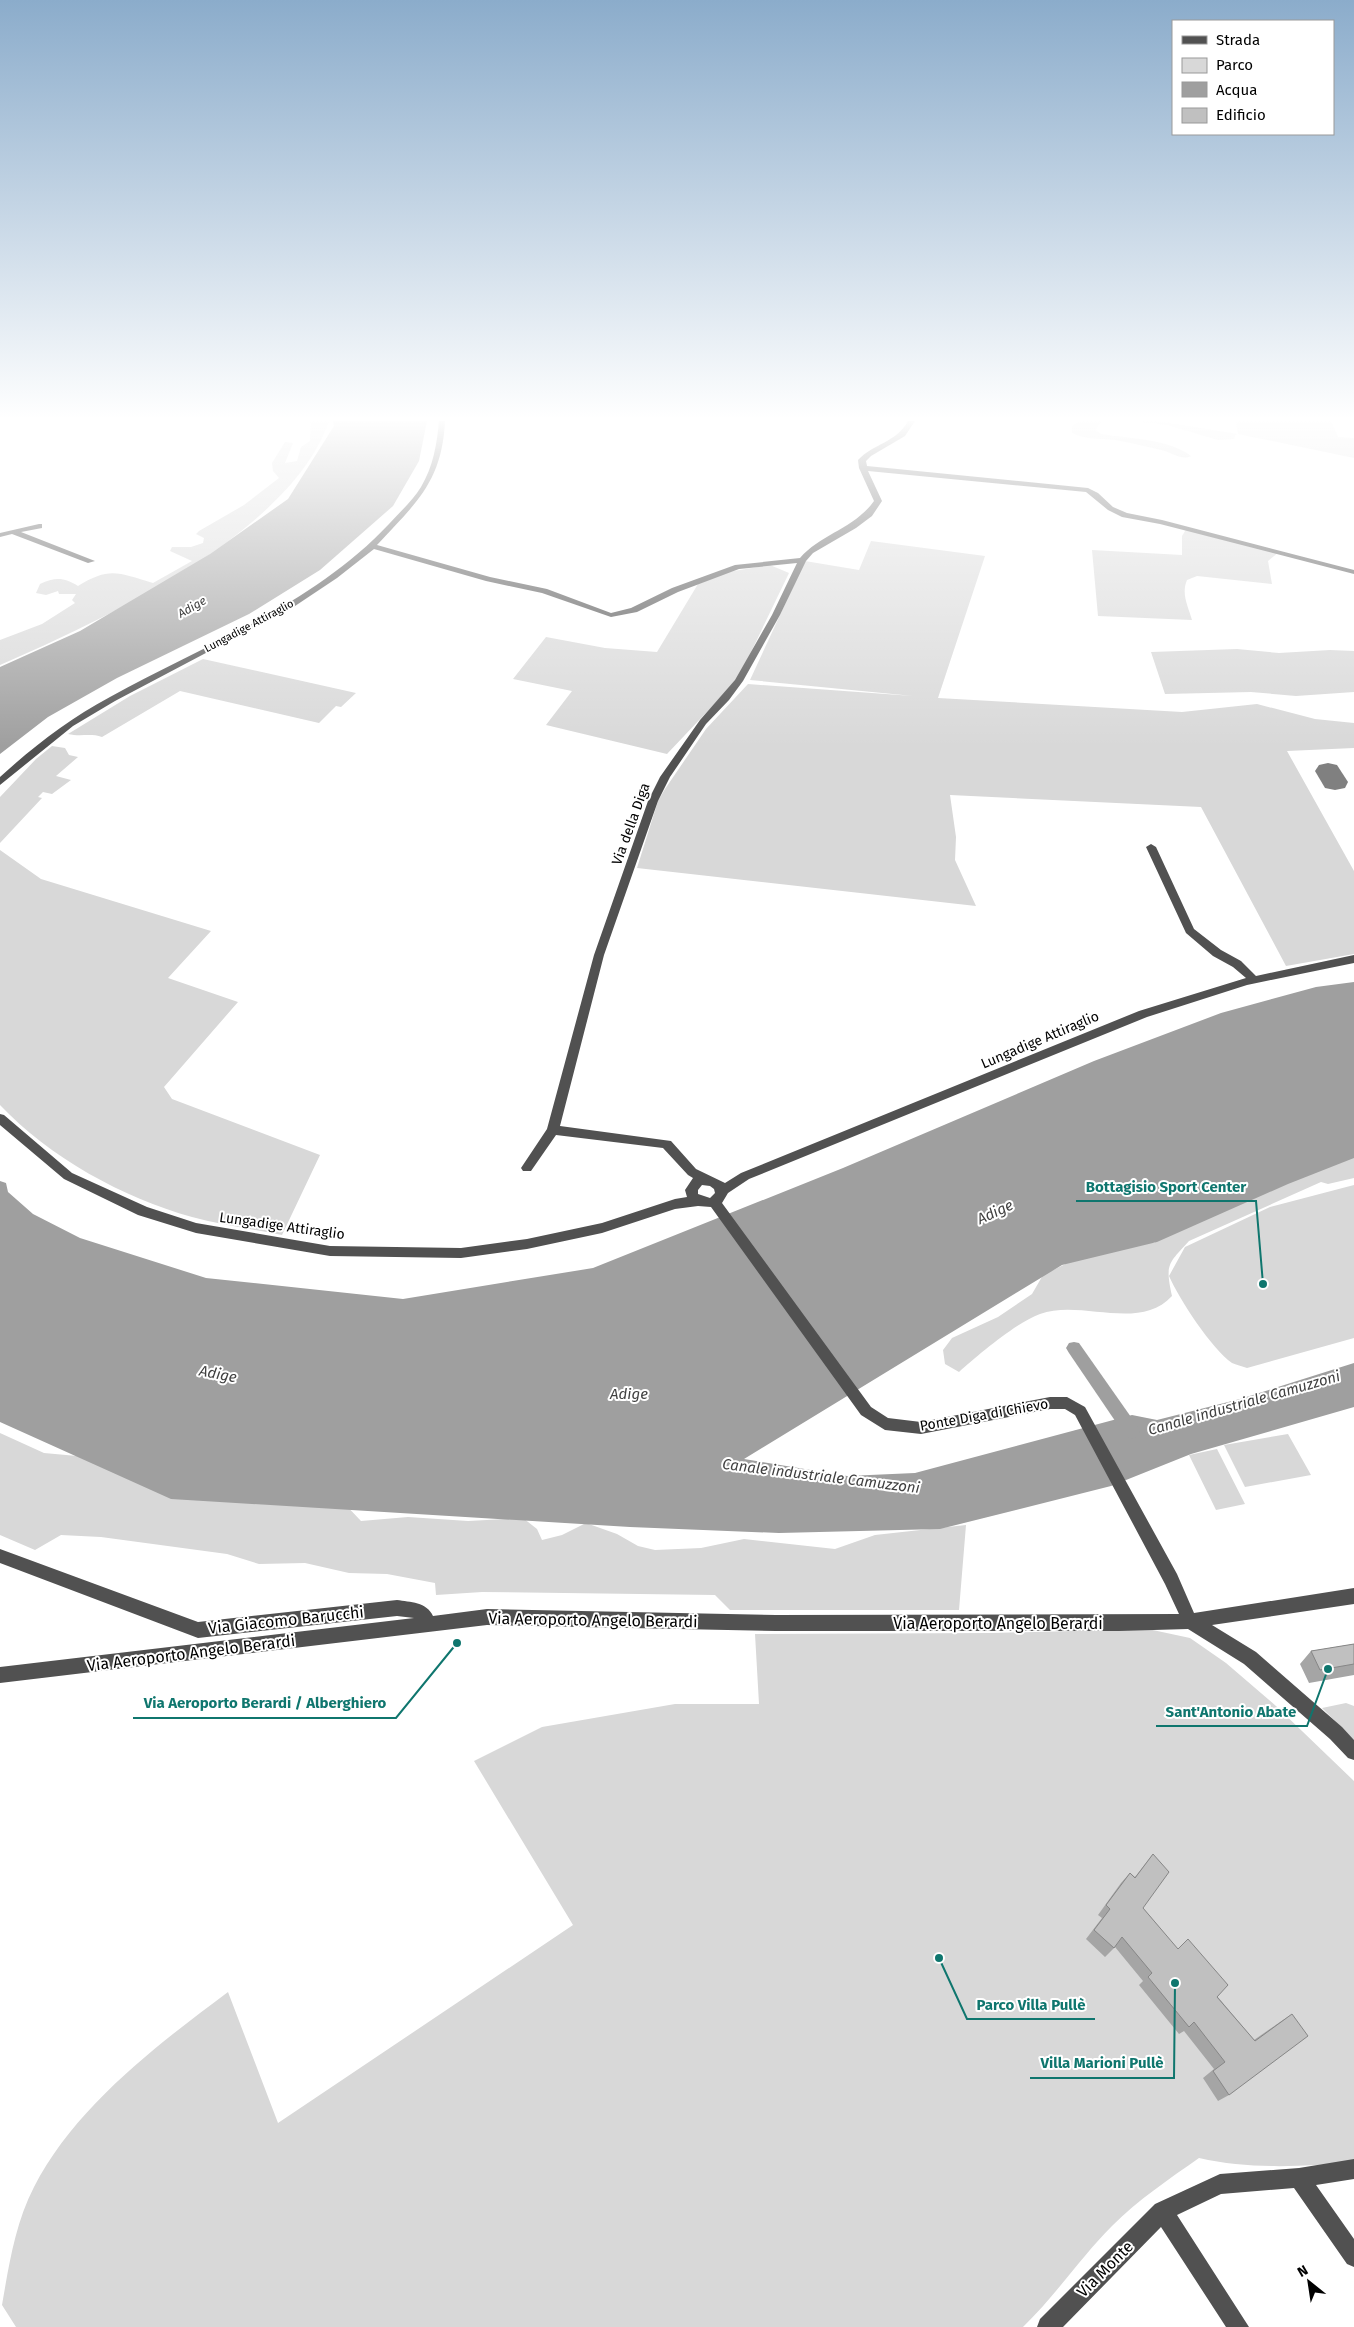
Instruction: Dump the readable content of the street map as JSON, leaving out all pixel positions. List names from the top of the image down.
{
  "streets": {
    "street": [
      "Lungadige Attiraglio",
      "Via della Diga",
      "Ponte Diga di Chievo",
      "Via Giacomo Barucchi",
      "Via Aeroporto Angelo Berardi",
      "Via Monte"
    ]
  },
  "crossings": [
    ["Lungadige Attiraglio", "Ponte Diga di Chievo"],
    ["Ponte Diga di Chievo", "Via Aeroporto Angelo Berardi"],
    ["Via Giacomo Barucchi", "Via Aeroporto Angelo Berardi"]
  ],
  "water": ["Adige", "Canale industriale Camuzzoni"],
  "places": [
    "Bottagisio Sport Center",
    "Via Aeroporto Berardi / Alberghiero",
    "Sant'Antonio Abate",
    "Parco Villa Pullè",
    "Villa Marioni Pullè"
  ],
  "legend": [
    "Strada",
    "Parco",
    "Acqua",
    "Edificio"
  ],
  "north": "top left"
}
